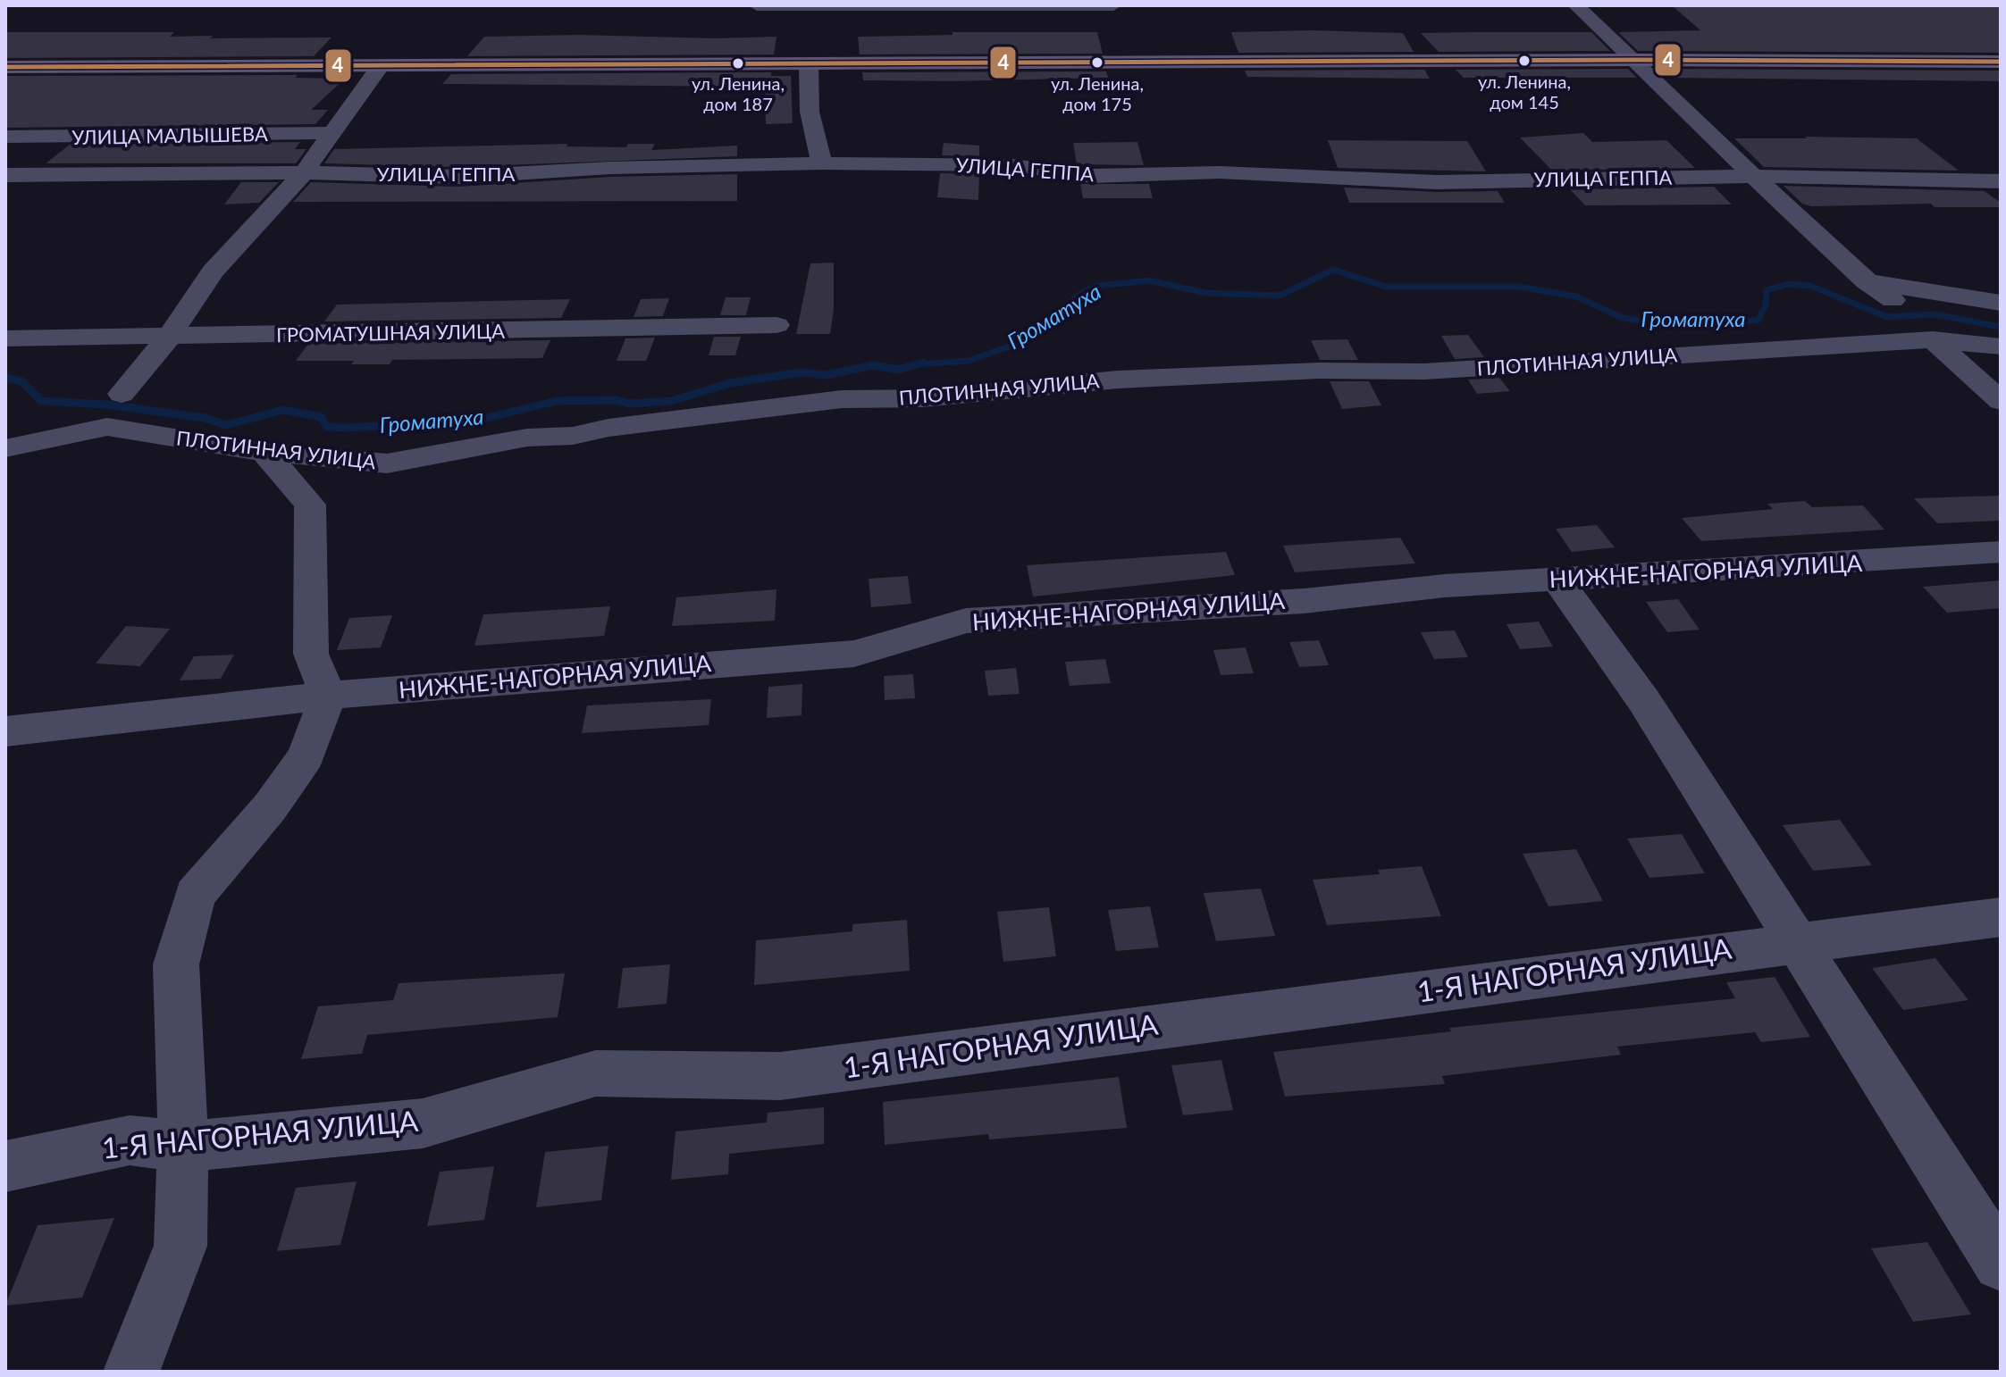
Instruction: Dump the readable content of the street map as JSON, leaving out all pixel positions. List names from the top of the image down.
{
  "streets": {
    "street": [
      "УЛИЦА МАЛЫШЕВА",
      "УЛИЦА ГЕППА",
      "ГРОМАТУШНАЯ УЛИЦА",
      "ПЛОТИННАЯ УЛИЦА",
      "НИЖНЕ-НАГОРНАЯ УЛИЦА",
      "1-Я НАГОРНАЯ УЛИЦА"
    ]
  },
  "water": ["Громатуха"],
  "places": ["ул. Ленина, дом 145", "ул. Ленина, дом 175", "ул. Ленина, дом 187"],
  "lines": ["transit line 4"]
}
